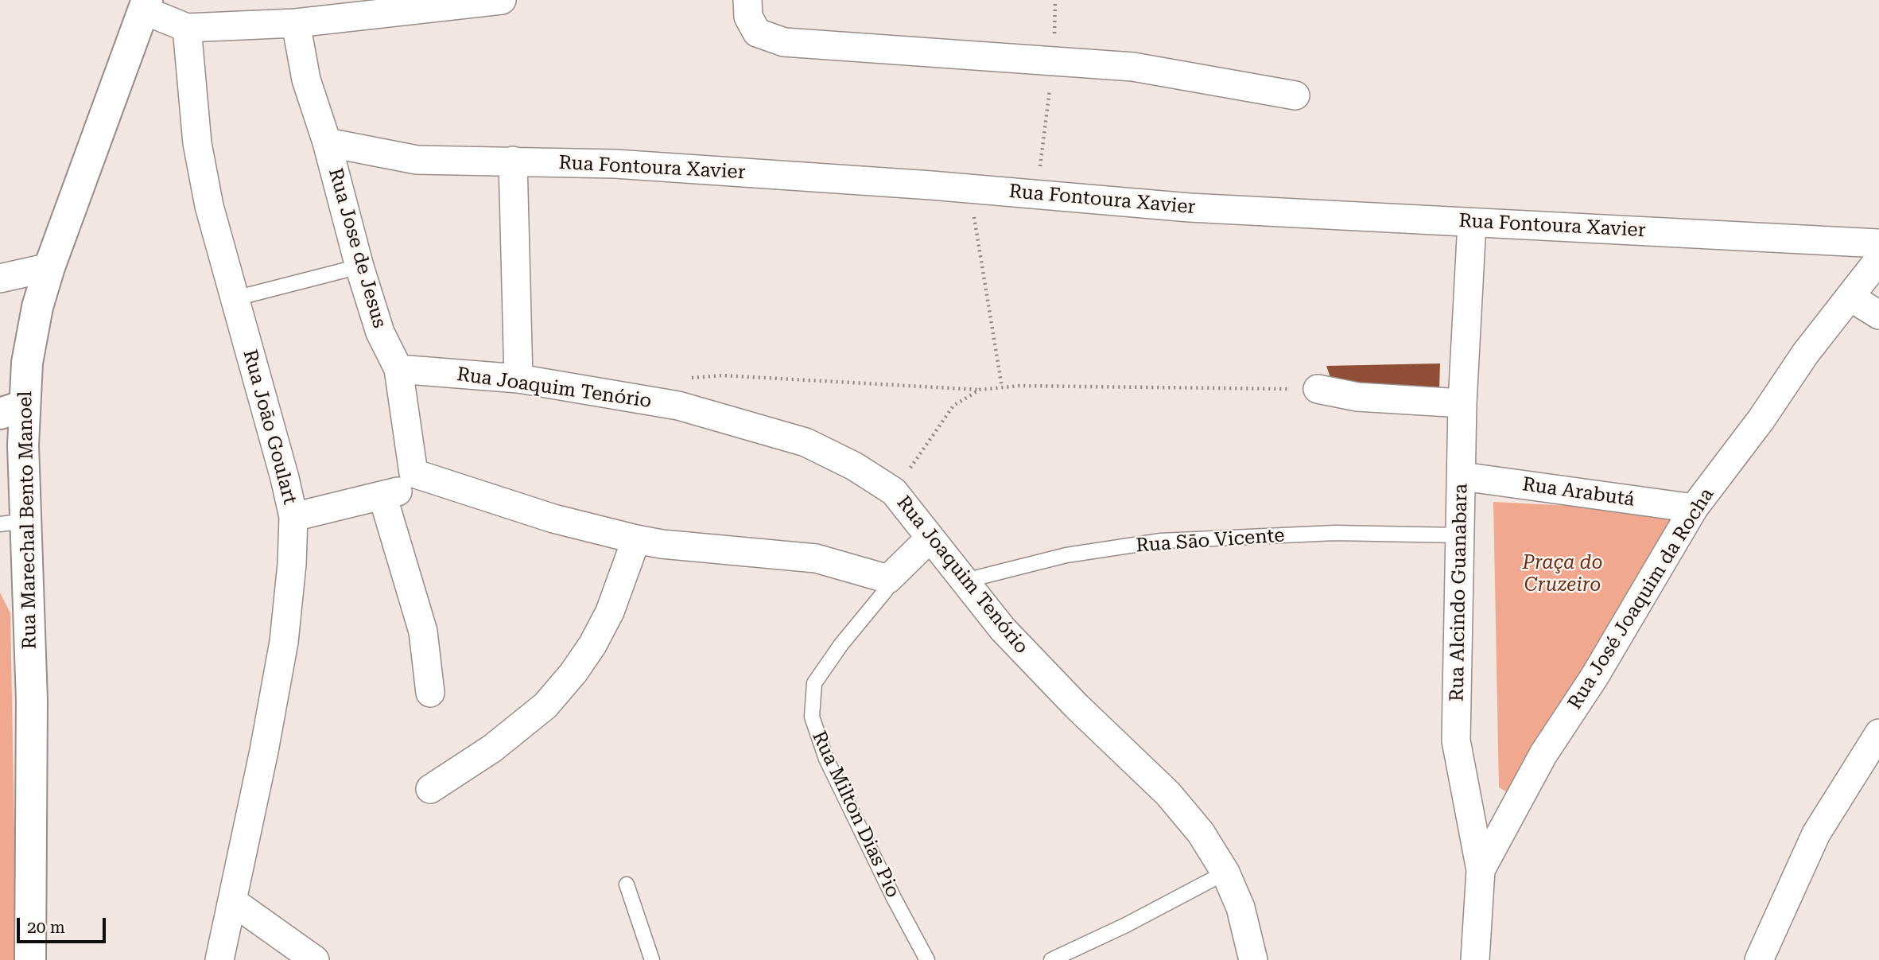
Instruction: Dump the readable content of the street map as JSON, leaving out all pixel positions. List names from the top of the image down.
{
  "streets": {
    "main road": ["Rua Marechal Bento Manoel"],
    "street": [
      "Rua Fontoura Xavier",
      "Rua Jose de Jesus",
      "Rua Joaquim Tenório",
      "Rua Joāo Goulart",
      "Rua Arabutá",
      "Rua Alcindo Guanabara",
      "Rua José Joaquim da Rocha",
      "Rua Milton Dias Pio"
    ],
    "lane": ["Rua Sāo Vicente"]
  },
  "crossings": [
    ["Rua Fontoura Xavier", "Rua Jose de Jesus"],
    ["Rua Fontoura Xavier", "Rua Alcindo Guanabara"],
    ["Rua Jose de Jesus", "Rua Joaquim Tenório"],
    ["Rua Joaquim Tenório", "Rua Sāo Vicente"],
    ["Rua Joaquim Tenório", "Rua Milton Dias Pio"],
    ["Rua Arabutá", "Rua Alcindo Guanabara"],
    ["Rua Arabutá", "Rua José Joaquim da Rocha"],
    ["Rua Sāo Vicente", "Rua Alcindo Guanabara"],
    ["Rua Alcindo Guanabara", "Rua José Joaquim da Rocha"]
  ],
  "parks": ["Praça do Cruzeiro"],
  "scale_bar": "20 m"
}
